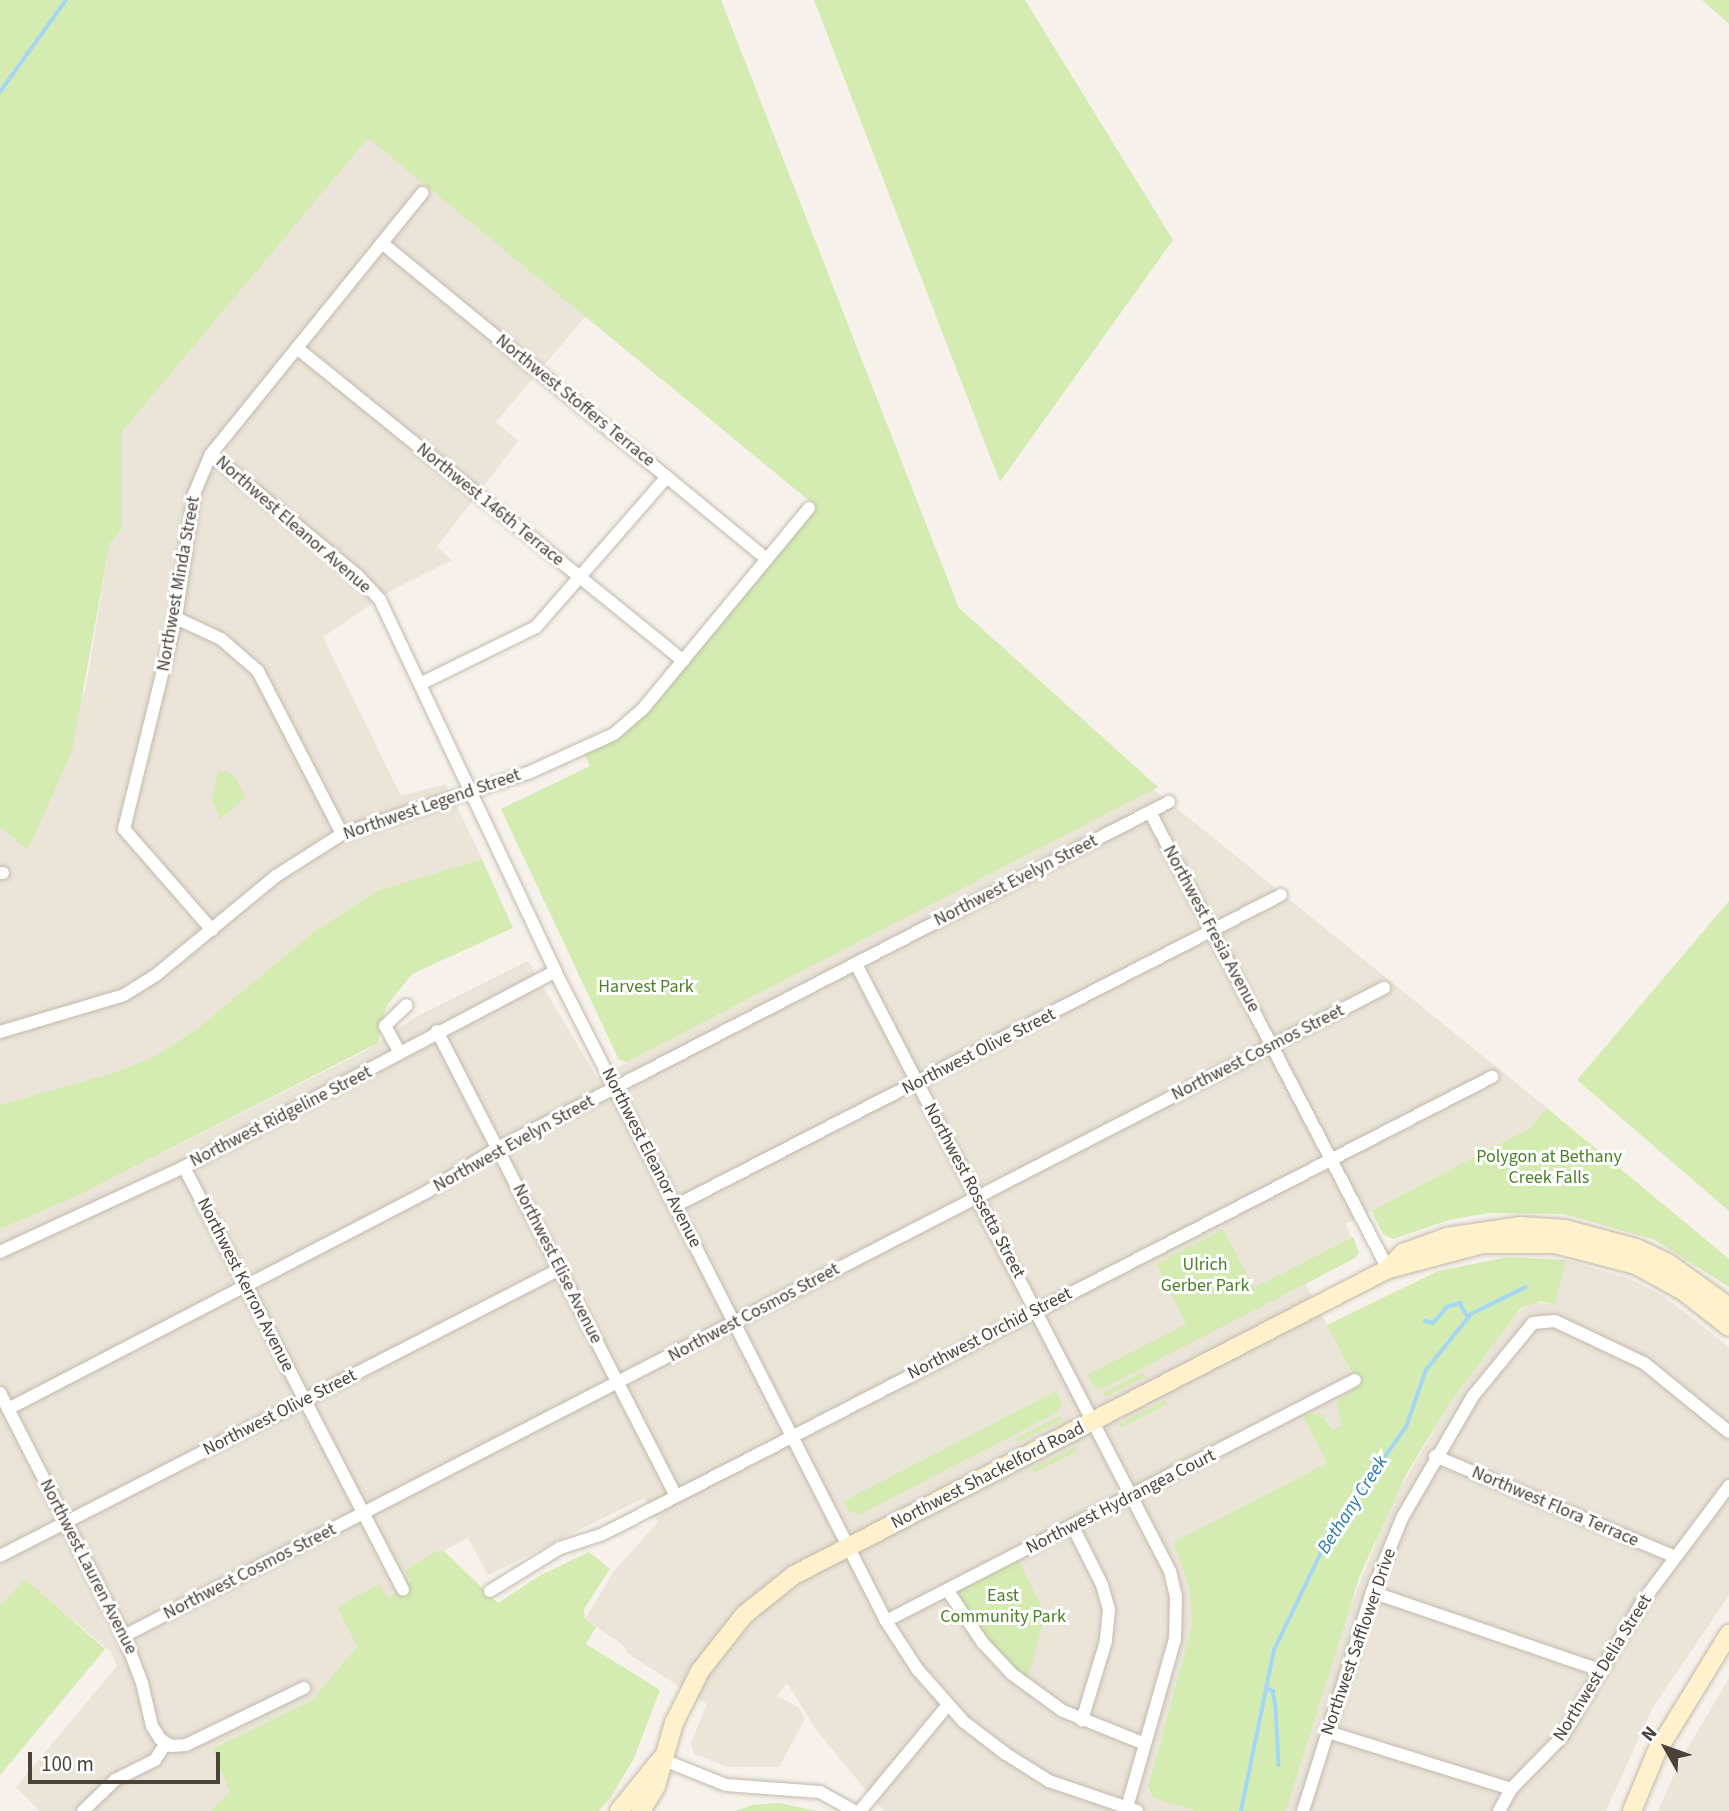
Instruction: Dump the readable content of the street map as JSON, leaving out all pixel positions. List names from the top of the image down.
{
  "streets": {
    "street": [
      "Northwest Stoffers Terrace",
      "Northwest 146th Terrace",
      "Northwest Eleanor Avenue",
      "Northwest Minda Street",
      "Northwest Legend Street",
      "Northwest Evelyn Street",
      "Northwest Fresia Avenue",
      "Northwest Olive Street",
      "Northwest Cosmos Street",
      "Northwest Ridgeline Street",
      "Northwest Rossetta Street",
      "Northwest Elise Avenue",
      "Northwest Kerron Avenue",
      "Northwest Orchid Street",
      "Northwest Shackelford Road",
      "Northwest Hydrangea Court",
      "Northwest Flora Terrace",
      "Northwest Lauren Avenue",
      "Northwest Safflower Drive",
      "Northwest Delia Street"
    ]
  },
  "crossings": [
    ["Northwest Stoffers Terrace", "Northwest Minda Street"],
    ["Northwest Stoffers Terrace", "Northwest Legend Street"],
    ["Northwest 146th Terrace", "Northwest Minda Street"],
    ["Northwest 146th Terrace", "Northwest Legend Street"],
    ["Northwest Eleanor Avenue", "Northwest Minda Street"],
    ["Northwest Eleanor Avenue", "Northwest Legend Street"],
    ["Northwest Eleanor Avenue", "Northwest Evelyn Street"],
    ["Northwest Eleanor Avenue", "Northwest Olive Street"],
    ["Northwest Eleanor Avenue", "Northwest Cosmos Street"],
    ["Northwest Eleanor Avenue", "Northwest Ridgeline Street"],
    ["Northwest Eleanor Avenue", "Northwest Rossetta Street"],
    ["Northwest Eleanor Avenue", "Northwest Orchid Street"],
    ["Northwest Eleanor Avenue", "Northwest Shackelford Road"],
    ["Northwest Eleanor Avenue", "Northwest Hydrangea Court"],
    ["Northwest Minda Street", "Northwest Legend Street"],
    ["Northwest Evelyn Street", "Northwest Fresia Avenue"],
    ["Northwest Evelyn Street", "Northwest Rossetta Street"],
    ["Northwest Evelyn Street", "Northwest Elise Avenue"],
    ["Northwest Evelyn Street", "Northwest Kerron Avenue"],
    ["Northwest Evelyn Street", "Northwest Lauren Avenue"],
    ["Northwest Fresia Avenue", "Northwest Olive Street"],
    ["Northwest Fresia Avenue", "Northwest Cosmos Street"],
    ["Northwest Fresia Avenue", "Northwest Orchid Street"],
    ["Northwest Fresia Avenue", "Northwest Shackelford Road"],
    ["Northwest Olive Street", "Northwest Rossetta Street"],
    ["Northwest Olive Street", "Northwest Elise Avenue"],
    ["Northwest Olive Street", "Northwest Kerron Avenue"],
    ["Northwest Olive Street", "Northwest Lauren Avenue"],
    ["Northwest Cosmos Street", "Northwest Rossetta Street"],
    ["Northwest Cosmos Street", "Northwest Elise Avenue"],
    ["Northwest Cosmos Street", "Northwest Kerron Avenue"],
    ["Northwest Cosmos Street", "Northwest Lauren Avenue"],
    ["Northwest Ridgeline Street", "Northwest Elise Avenue"],
    ["Northwest Ridgeline Street", "Northwest Kerron Avenue"],
    ["Northwest Rossetta Street", "Northwest Orchid Street"],
    ["Northwest Rossetta Street", "Northwest Shackelford Road"],
    ["Northwest Rossetta Street", "Northwest Hydrangea Court"],
    ["Northwest Elise Avenue", "Northwest Orchid Street"],
    ["Northwest Flora Terrace", "Northwest Safflower Drive"],
    ["Northwest Flora Terrace", "Northwest Delia Street"]
  ],
  "water": ["Bethany Creek"],
  "parks": [
    "Harvest Park",
    "Polygon at Bethany Creek Falls",
    "Ulrich Gerber Park",
    "East Community Park"
  ],
  "scale_bar": "100 m",
  "north": "top left"
}
